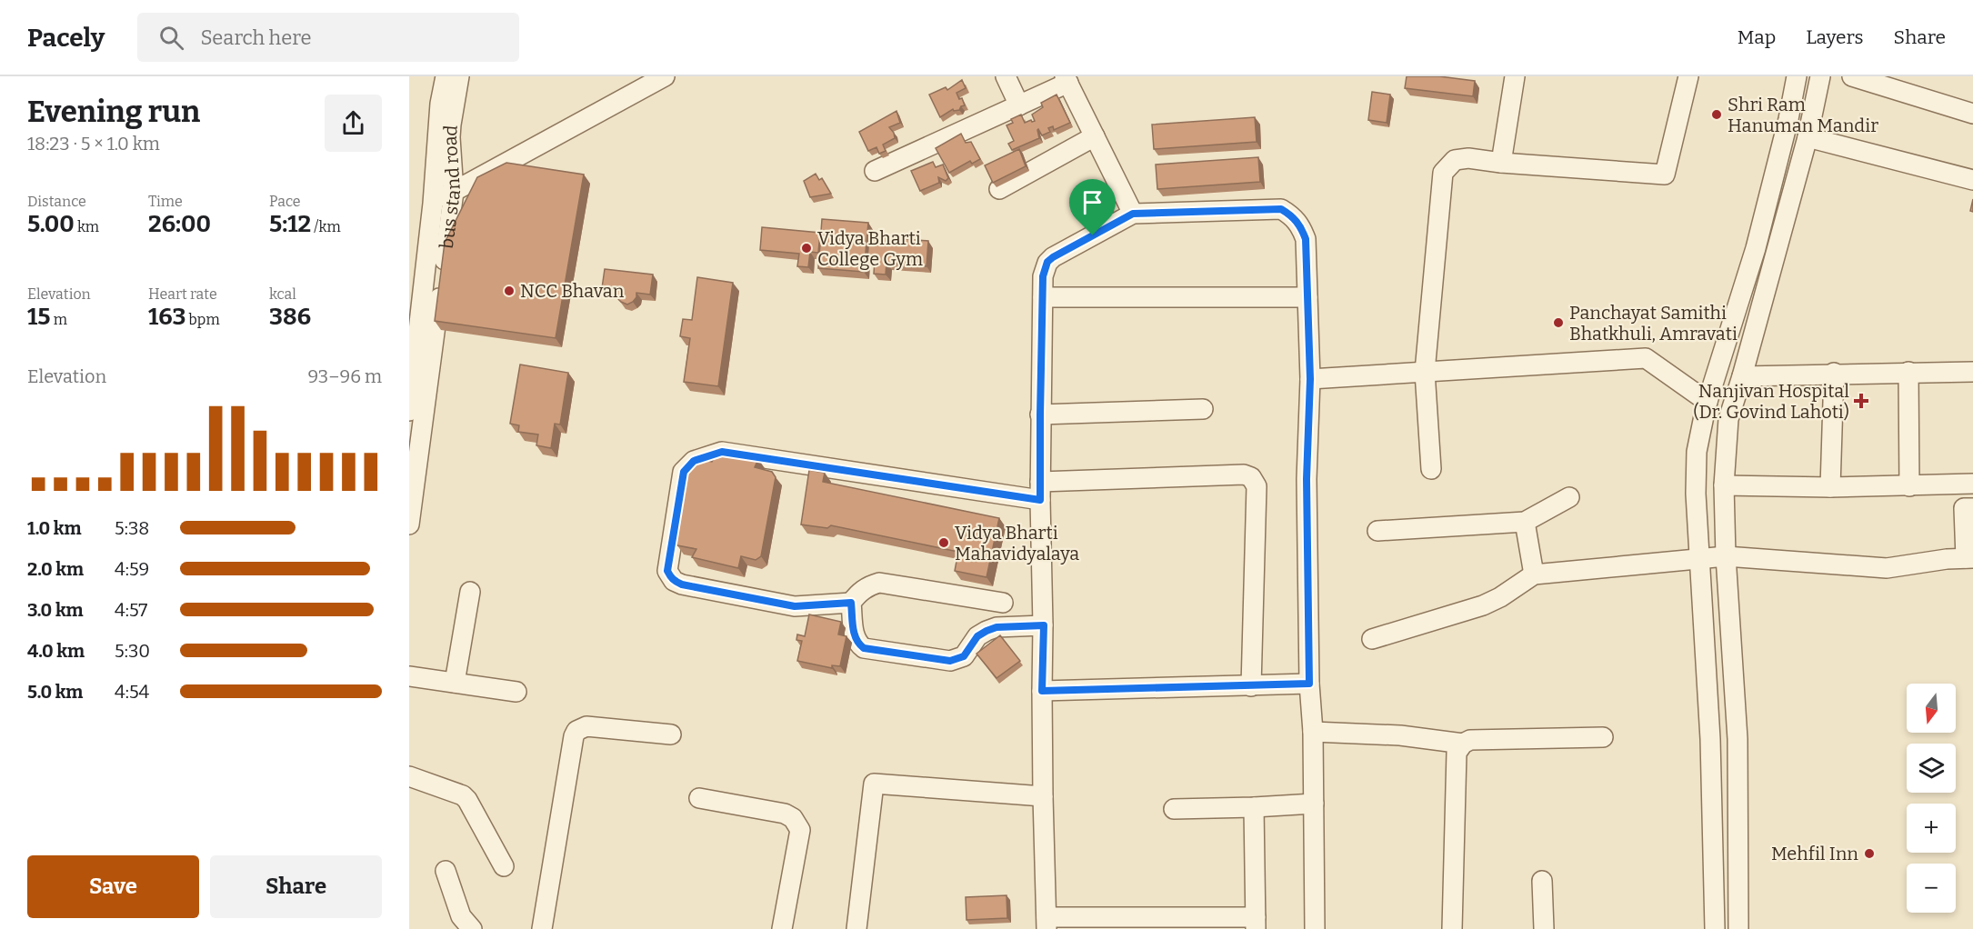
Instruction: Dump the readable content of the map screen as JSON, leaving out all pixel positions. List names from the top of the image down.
{
  "streets": {
    "street": ["bus stand road"]
  },
  "places": {
    "other": [
      "Shri Ram Hanuman Mandir",
      "Vidya Bharti College Gym",
      "NCC Bhavan",
      "Panchayat Samithi Bhatkhuli, Amravati",
      "Vidya Bharti Mahavidyalaya",
      "Mehfil Inn"
    ],
    "health": ["Nanjivan Hospital (Dr. Govind Lahoti)"]
  },
  "north": "bottom",
  "page": {
    "header": "Pacely",
    "search": "Search here",
    "nav": ["Map", "Layers", "Share"],
    "heading": ["Evening run", "18:23 · 5 × 1.0 km"],
    "stats": [
      ["Distance", "5.00 km"],
      ["Time", "26:00"],
      ["Pace", "5:12 /km"],
      ["Elevation", "15 m"],
      ["Heart rate", "163 bpm"],
      ["kcal", "386"]
    ],
    "chart": ["Elevation", "93–96 m"],
    "list": [
      {
        "name": "1.0 km",
        "note": "5:38"
      },
      {
        "name": "2.0 km",
        "note": "4:59"
      },
      {
        "name": "3.0 km",
        "note": "4:57"
      },
      {
        "name": "4.0 km",
        "note": "5:30"
      },
      {
        "name": "5.0 km",
        "note": "4:54"
      }
    ],
    "map_buttons": ["+", "−"],
    "buttons": ["Save", "Share"]
  }
}
